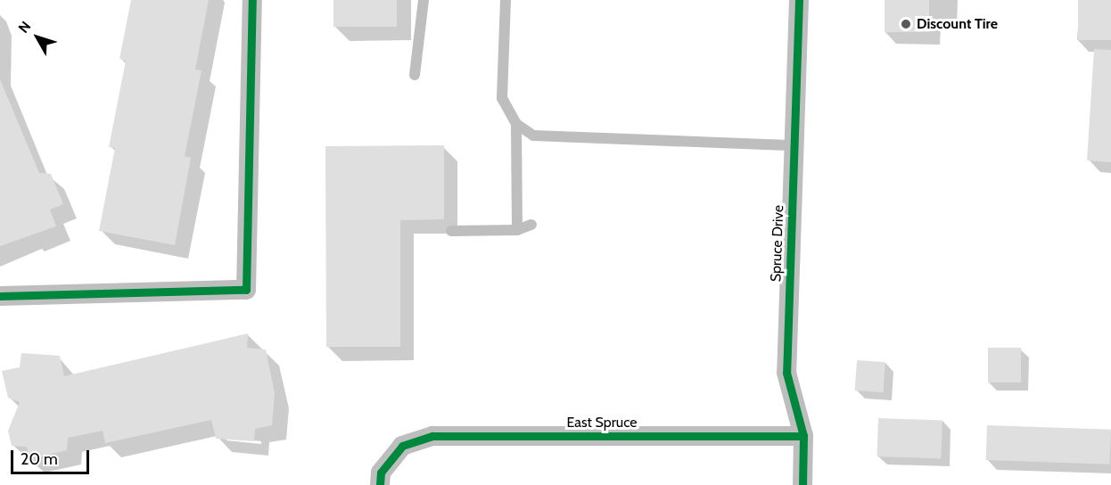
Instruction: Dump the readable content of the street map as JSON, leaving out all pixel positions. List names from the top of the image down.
{
  "streets": {
    "street": ["Spruce Drive", "East Spruce"]
  },
  "crossings": [
    ["Spruce Drive", "East Spruce"]
  ],
  "places": ["Discount Tire"],
  "scale_bar": "20 m",
  "north": "top left"
}
